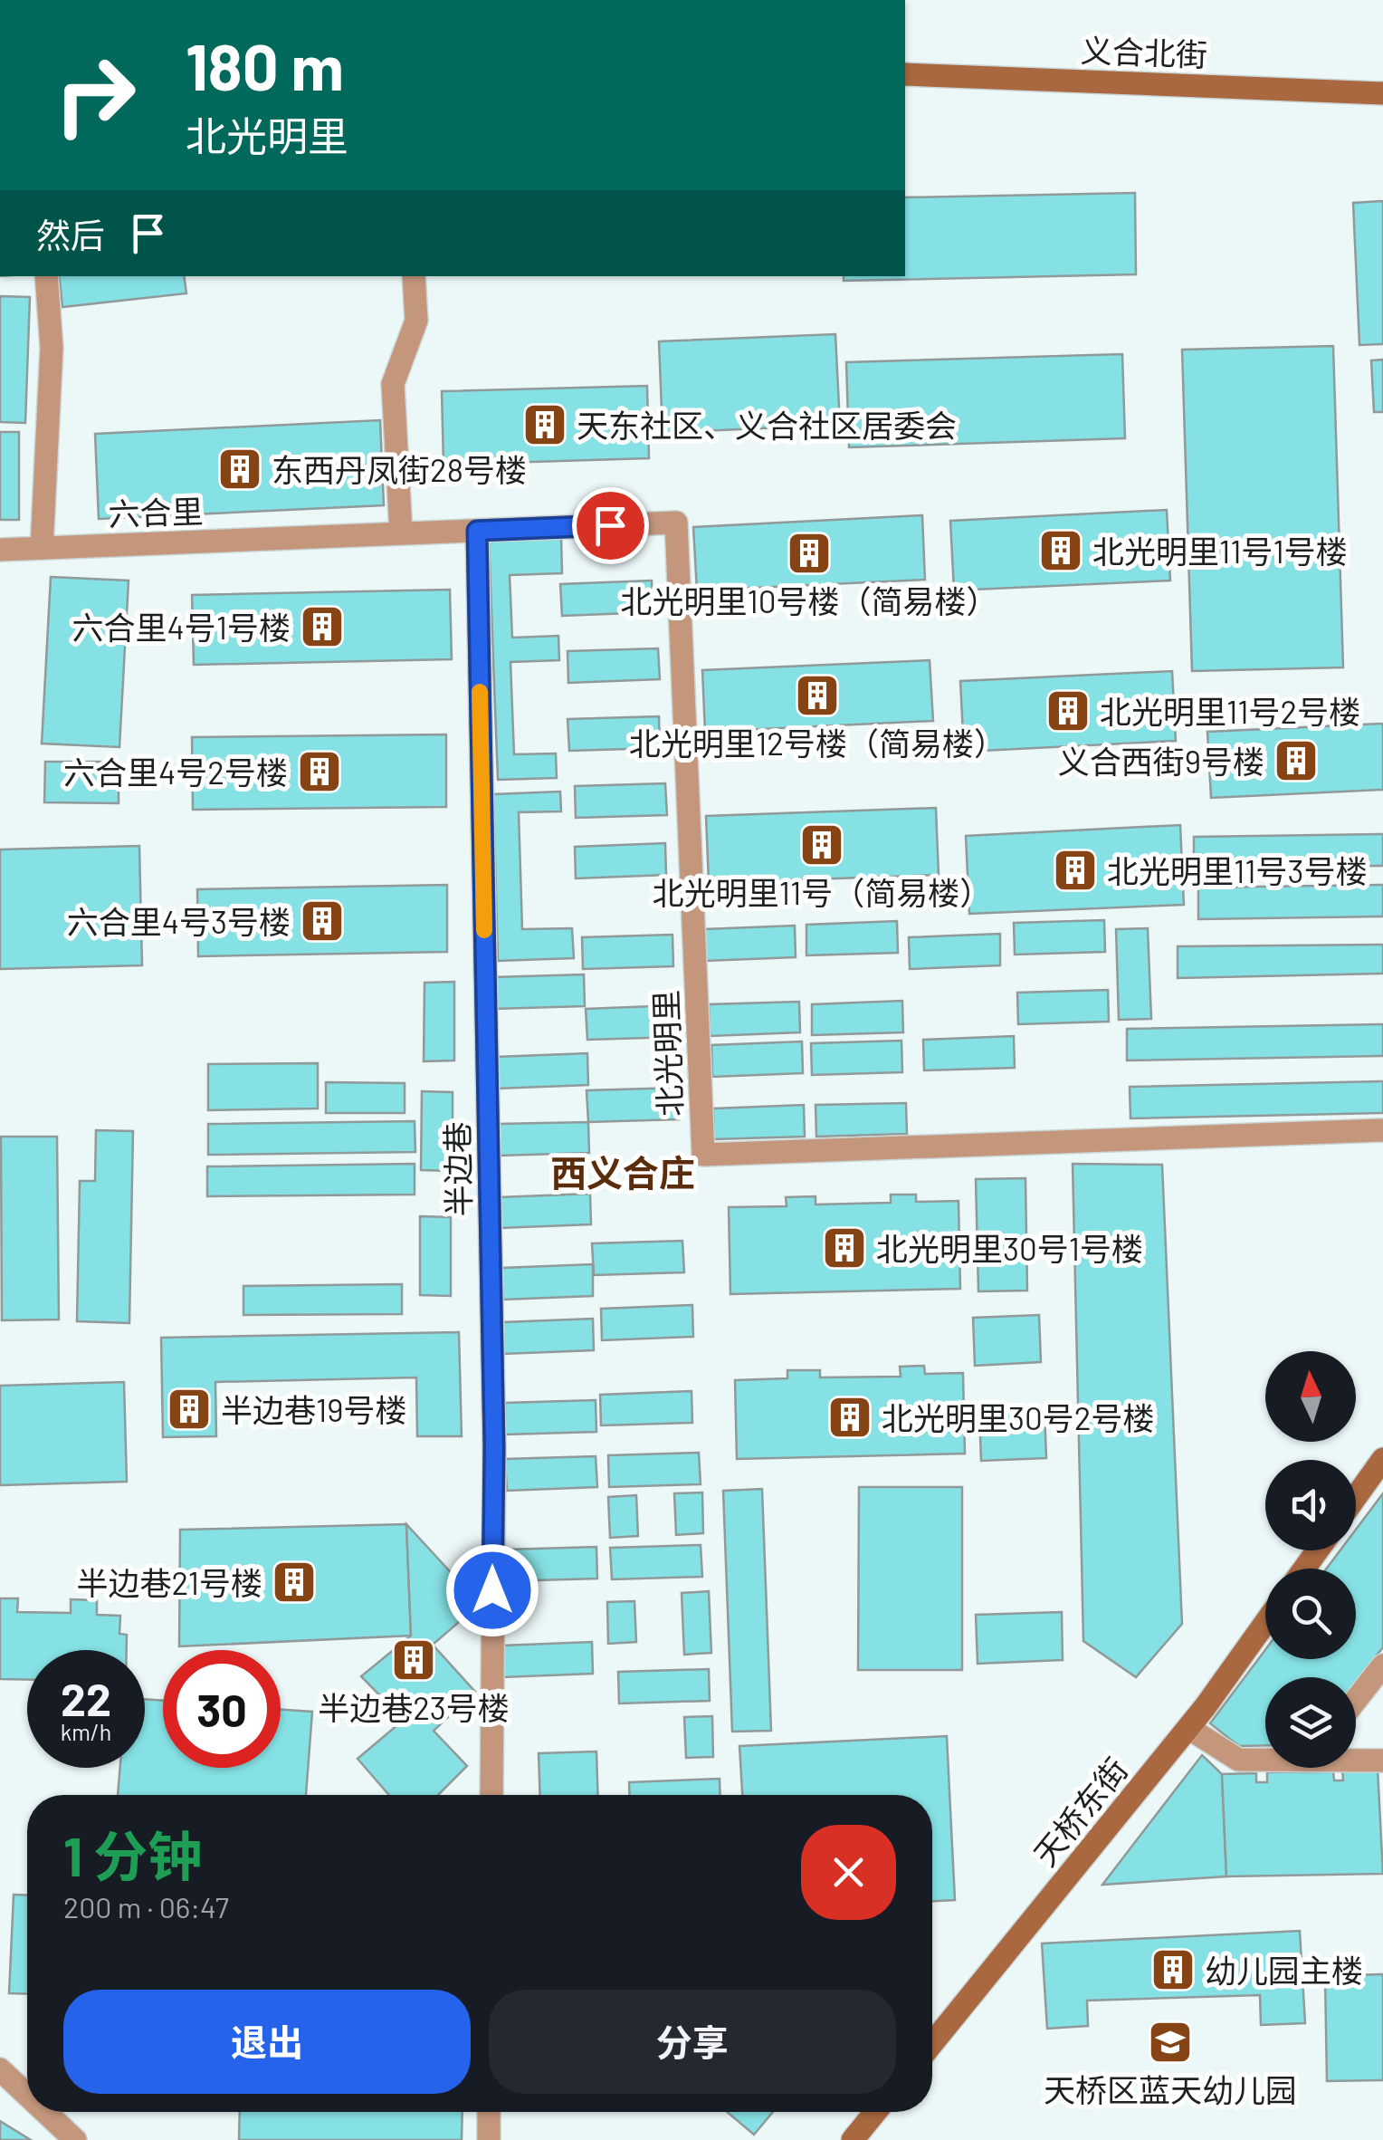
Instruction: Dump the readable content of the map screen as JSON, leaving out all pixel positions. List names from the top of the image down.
{
  "streets": {
    "street": [
      "义合北街",
      "六合里",
      "北光明里",
      "半边巷",
      "天桥东街"
    ]
  },
  "crossings": [
    ["六合里", "北光明里"],
    ["六合里", "半边巷"],
    ["北光明里", "半边巷"]
  ],
  "districts": ["西义合庄"],
  "places": {
    "building": [
      "天东社区、义合社区居委会",
      "东西丹凤街28号楼",
      "北光明里11号1号楼",
      "北光明里10号楼（简易楼）",
      "六合里4号1号楼",
      "北光明里12号楼（简易楼）",
      "北光明里11号2号楼",
      "义合西街9号楼",
      "六合里4号2号楼",
      "北光明里11号（简易楼）",
      "北光明里11号3号楼",
      "六合里4号3号楼",
      "北光明里30号1号楼",
      "半边巷19号楼",
      "北光明里30号2号楼",
      "半边巷21号楼",
      "半边巷23号楼",
      "幼儿园主楼"
    ],
    "school or university": ["天桥区蓝天幼儿园"]
  },
  "north": "top",
  "page": {
    "turn": ["180 m", "北光明里"],
    "then": "然后",
    "speed": "22 km/h",
    "limit": "30",
    "heading": ["1 分钟", "200 m · 06:47"],
    "buttons": ["退出", "分享"]
  }
}
